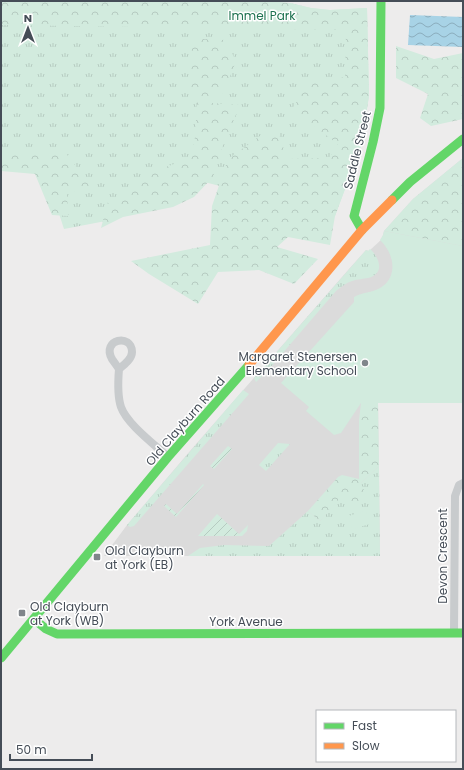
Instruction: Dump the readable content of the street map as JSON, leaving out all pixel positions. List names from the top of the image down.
{
  "streets": {
    "main road": ["Saddle Street", "Old Clayburn Road", "York Avenue"],
    "street": ["Devon Crescent"]
  },
  "crossings": [
    ["Saddle Street", "Old Clayburn Road"],
    ["Old Clayburn Road", "York Avenue"],
    ["Devon Crescent", "York Avenue"]
  ],
  "parks": ["Immel Park"],
  "places": {
    "other": ["Margaret Stenersen Elementary School"],
    "transit": ["Old Clayburn at York (EB)", "Old Clayburn at York (WB)"]
  },
  "legend": ["Fast", "Slow"],
  "scale_bar": "50 m",
  "north": "top"
}
